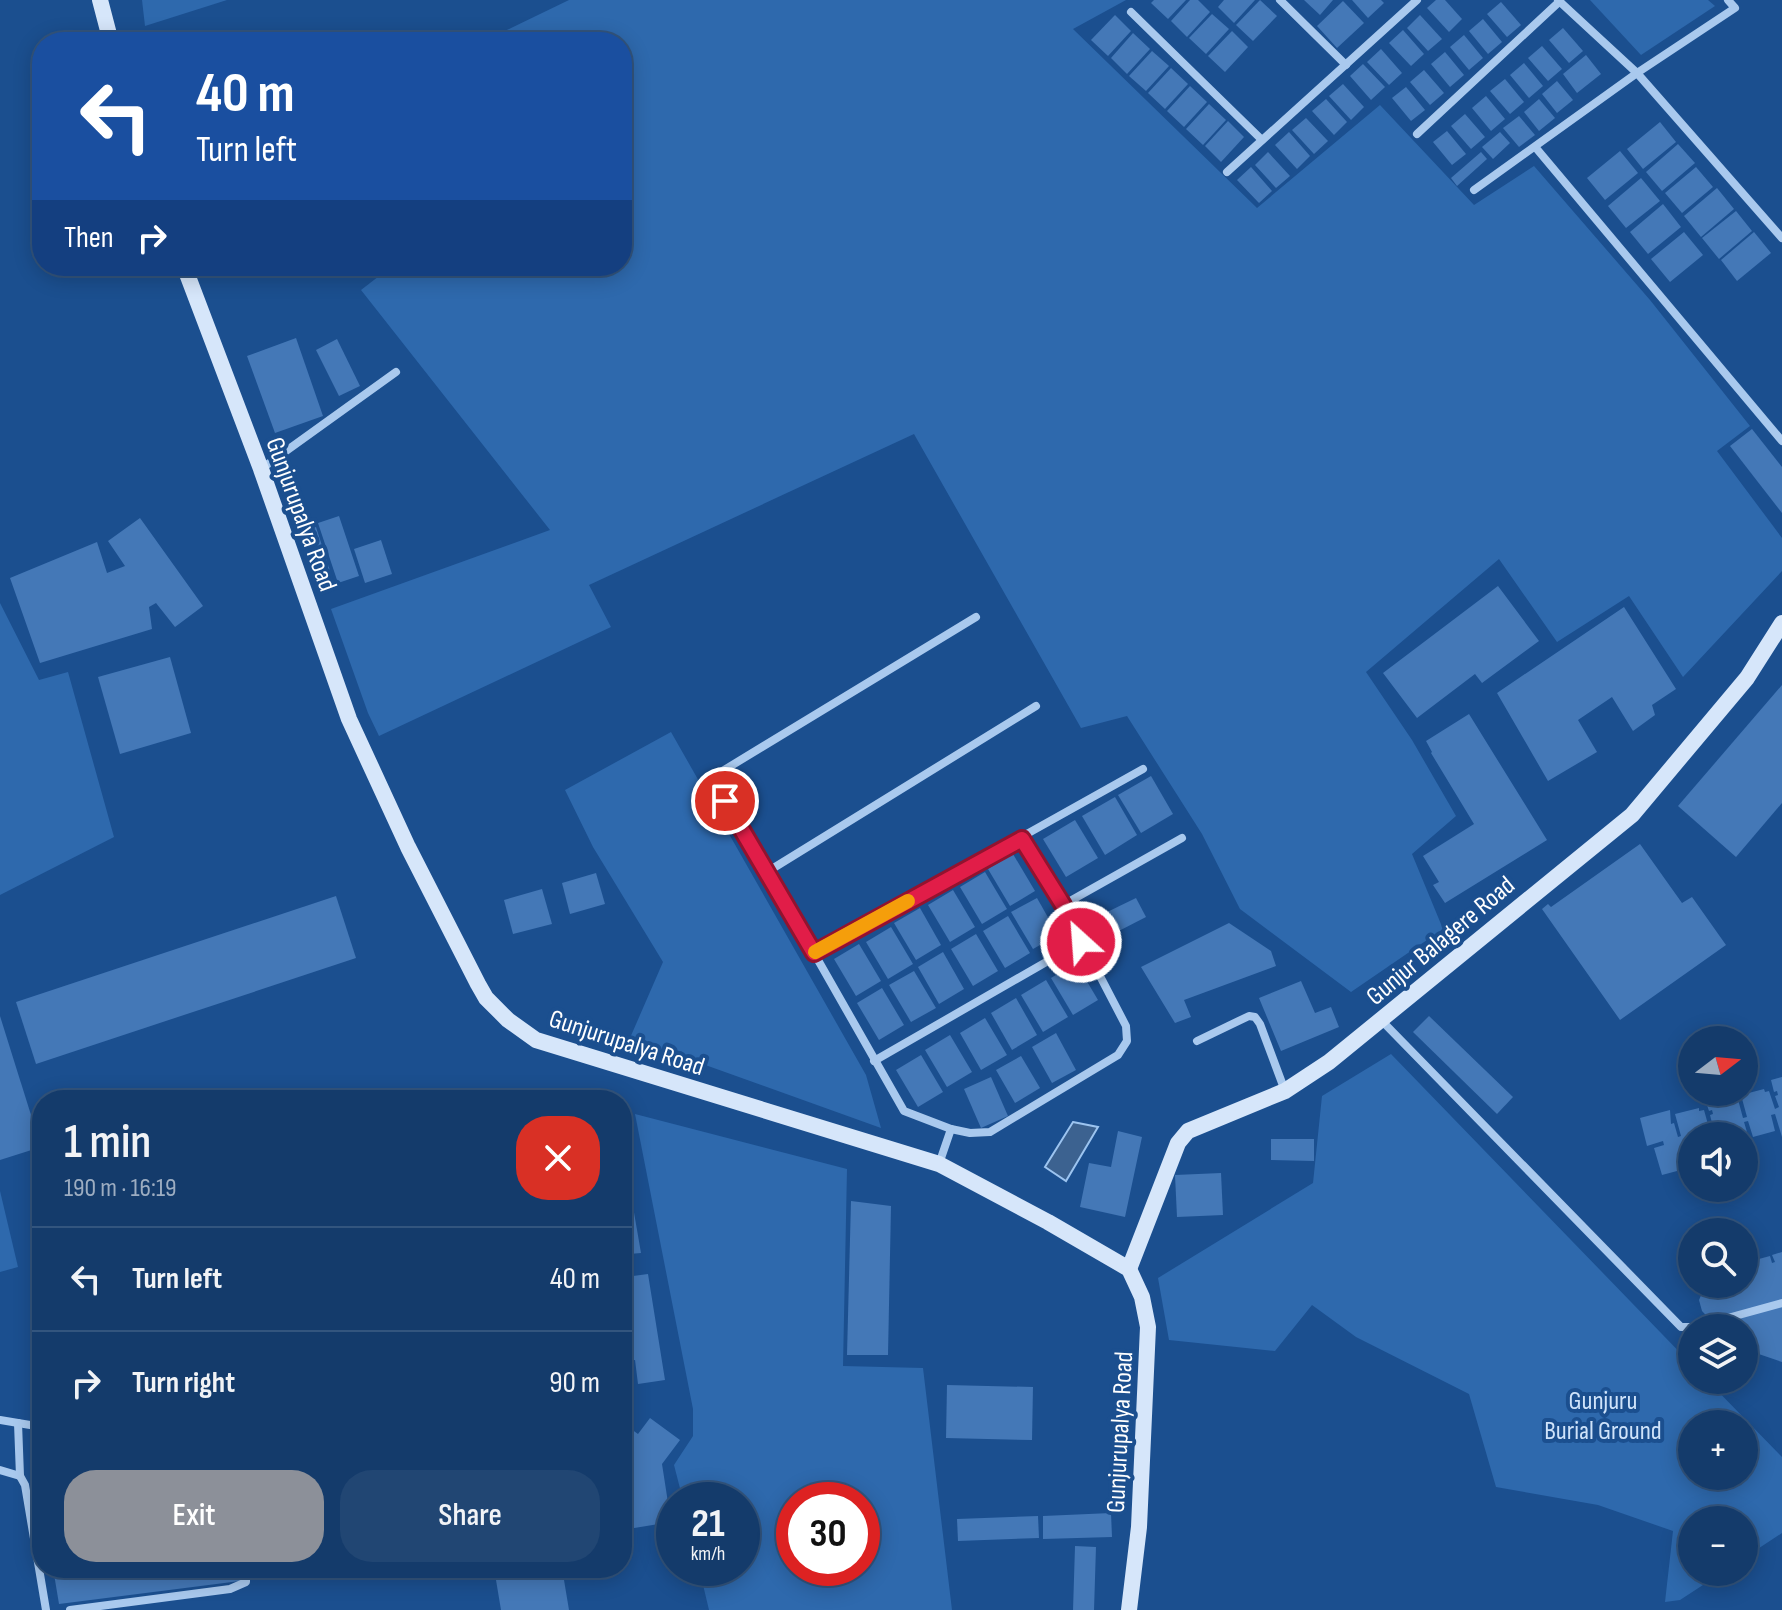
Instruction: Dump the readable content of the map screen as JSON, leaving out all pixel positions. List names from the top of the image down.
{
  "streets": {
    "street": ["Gunjurupalya Road", "Gunjur Balagere Road"]
  },
  "crossings": [
    ["Gunjurupalya Road", "Gunjur Balagere Road"]
  ],
  "parks": ["Gunjuru Burial Ground"],
  "north": "right",
  "page": {
    "turn": ["40 m", "Turn left"],
    "then": "Then",
    "map_buttons": ["+", "−"],
    "heading": ["1 min", "190 m · 16:19"],
    "list": [
      {
        "name": "Turn left",
        "value": "40 m"
      },
      {
        "name": "Turn right",
        "value": "90 m"
      }
    ],
    "buttons": ["Exit", "Share"],
    "speed": "21 km/h",
    "limit": "30"
  }
}
